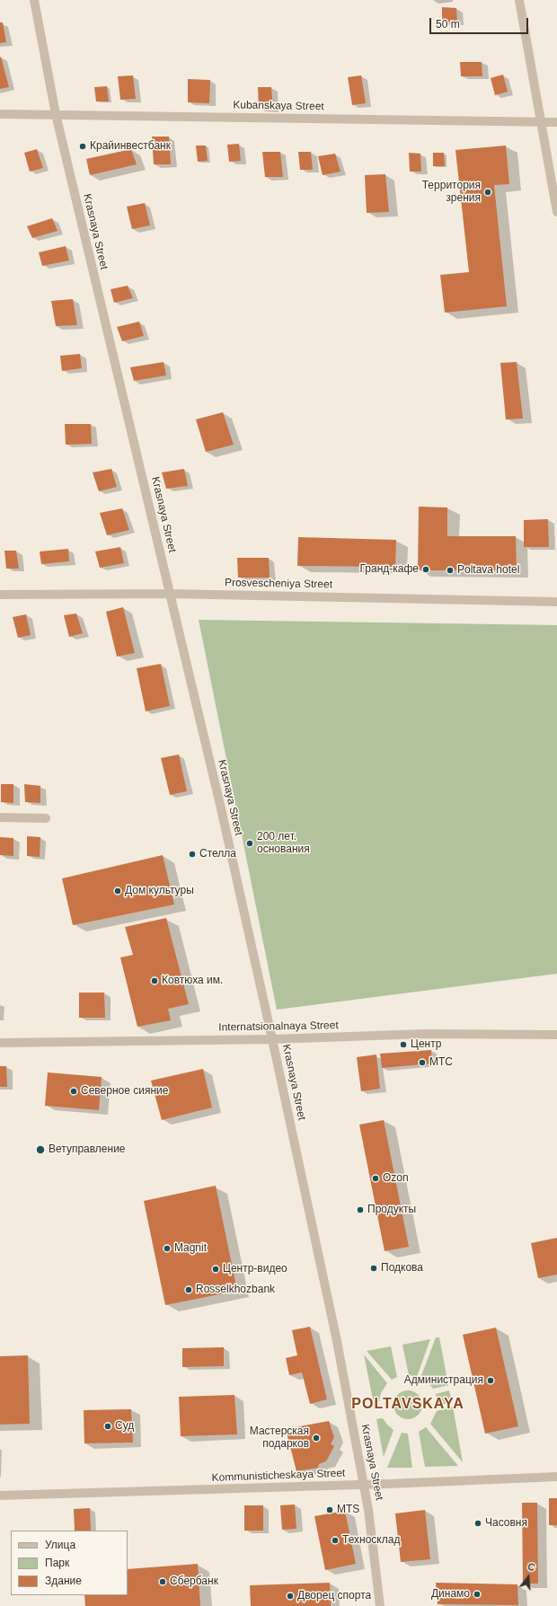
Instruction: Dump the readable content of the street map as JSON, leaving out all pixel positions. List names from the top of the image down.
{
  "streets": {
    "street": [
      "Kubanskaya Street",
      "Krasnaya Street",
      "Prosvescheniya Street",
      "Internatsionalnaya Street",
      "Kommunisticheskaya Street"
    ]
  },
  "crossings": [
    ["Kubanskaya Street", "Krasnaya Street"],
    ["Krasnaya Street", "Prosvescheniya Street"],
    ["Krasnaya Street", "Internatsionalnaya Street"],
    ["Krasnaya Street", "Kommunisticheskaya Street"]
  ],
  "districts": ["POLTAVSKAYA"],
  "places": [
    "Крайинвестбанк",
    "Территория зрения",
    "Гранд-кафе",
    "Poltava hotel",
    "200 лет. основания",
    "Стелла",
    "Дом культуры",
    "Ковтюха им.",
    "Центр",
    "МТС",
    "Северное сияние",
    "Ветуправление",
    "Ozon",
    "Продукты",
    "Magnit",
    "Подкова",
    "Центр-видео",
    "Rosselkhozbank",
    "Администрация",
    "Суд",
    "Мастерская подарков",
    "MTS",
    "Часовня",
    "Техносклад",
    "Сбербанк",
    "Динамо",
    "Дворец спорта"
  ],
  "legend": ["Улица", "Парк", "Здание"],
  "scale_bar": "50 m",
  "north": "top"
}
